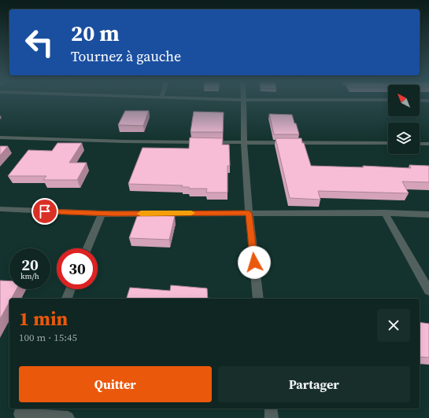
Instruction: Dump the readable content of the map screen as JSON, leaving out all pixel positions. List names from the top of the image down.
{
  "north": "top left",
  "page": {
    "turn": ["20 m", "Tournez à gauche"],
    "speed": "20 km/h",
    "limit": "30",
    "heading": ["1 min", "100 m · 15:45"],
    "buttons": ["Quitter", "Partager"]
  }
}
